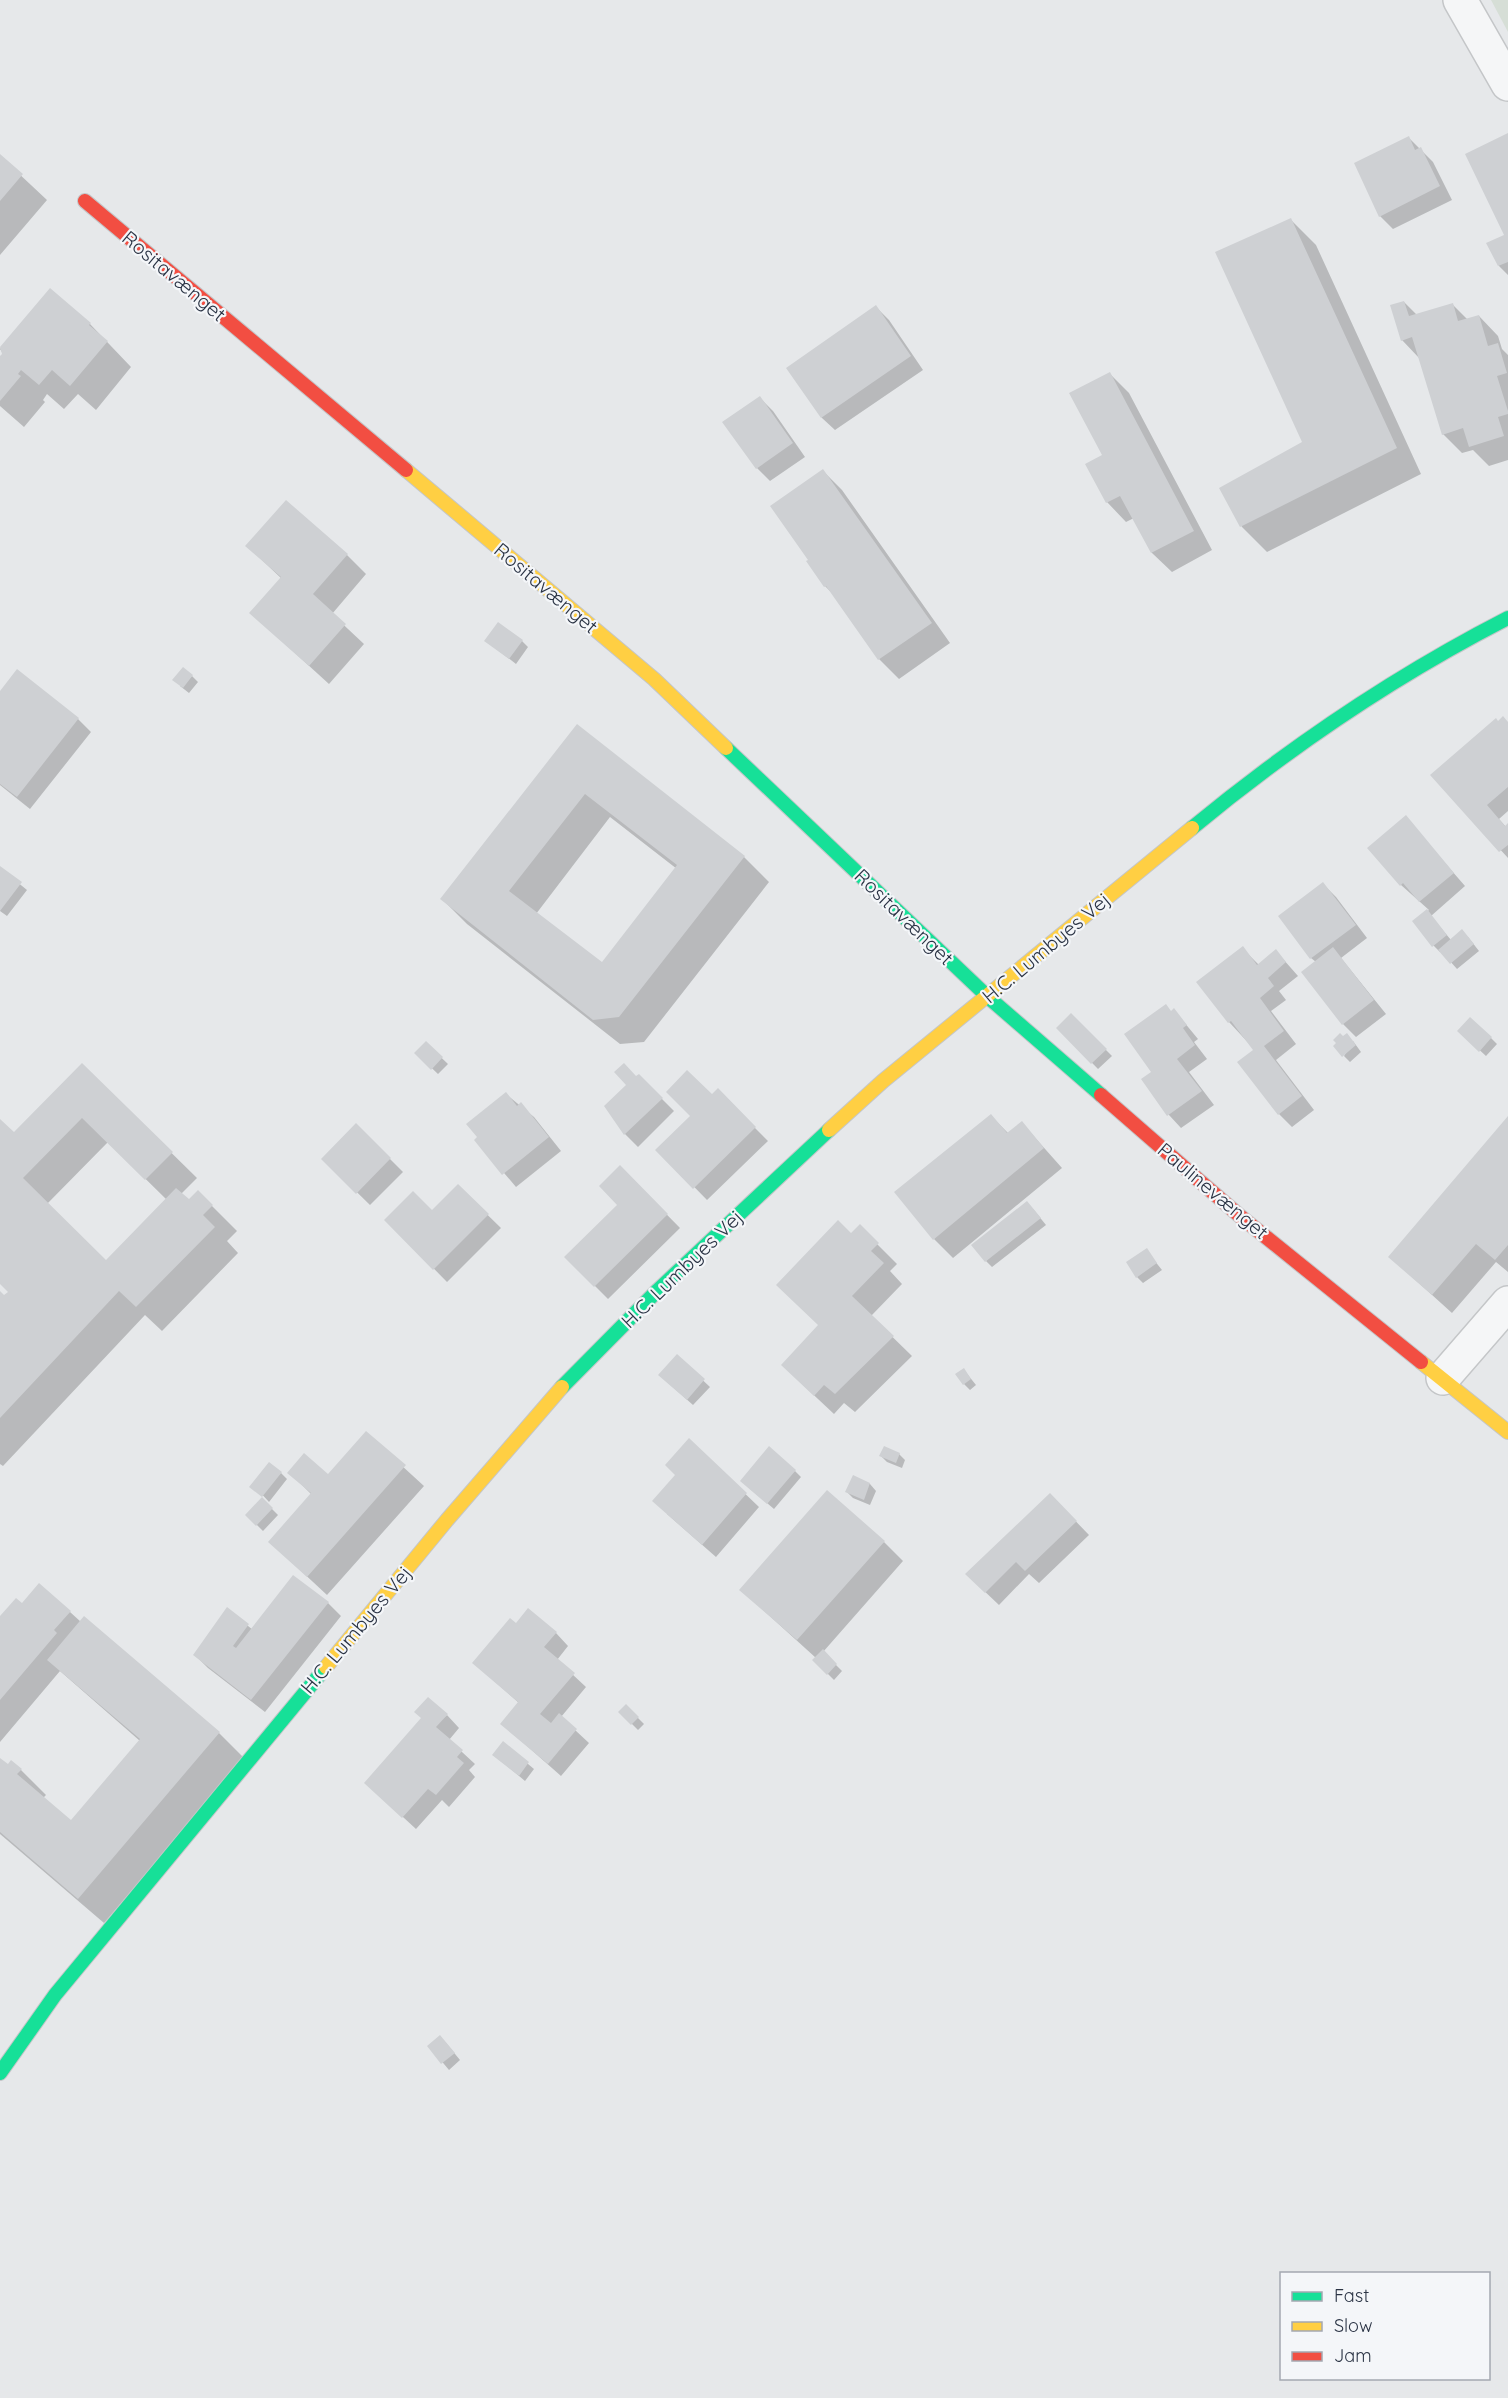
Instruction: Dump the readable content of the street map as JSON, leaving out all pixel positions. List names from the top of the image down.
{
  "streets": {
    "street": ["Rositavænget", "H.C. Lumbyes Vej", "Paulinevænget"]
  },
  "crossings": [
    ["Rositavænget", "H.C. Lumbyes Vej"],
    ["Rositavænget", "Paulinevænget"],
    ["H.C. Lumbyes Vej", "Paulinevænget"]
  ],
  "legend": ["Fast", "Slow", "Jam"]
}
